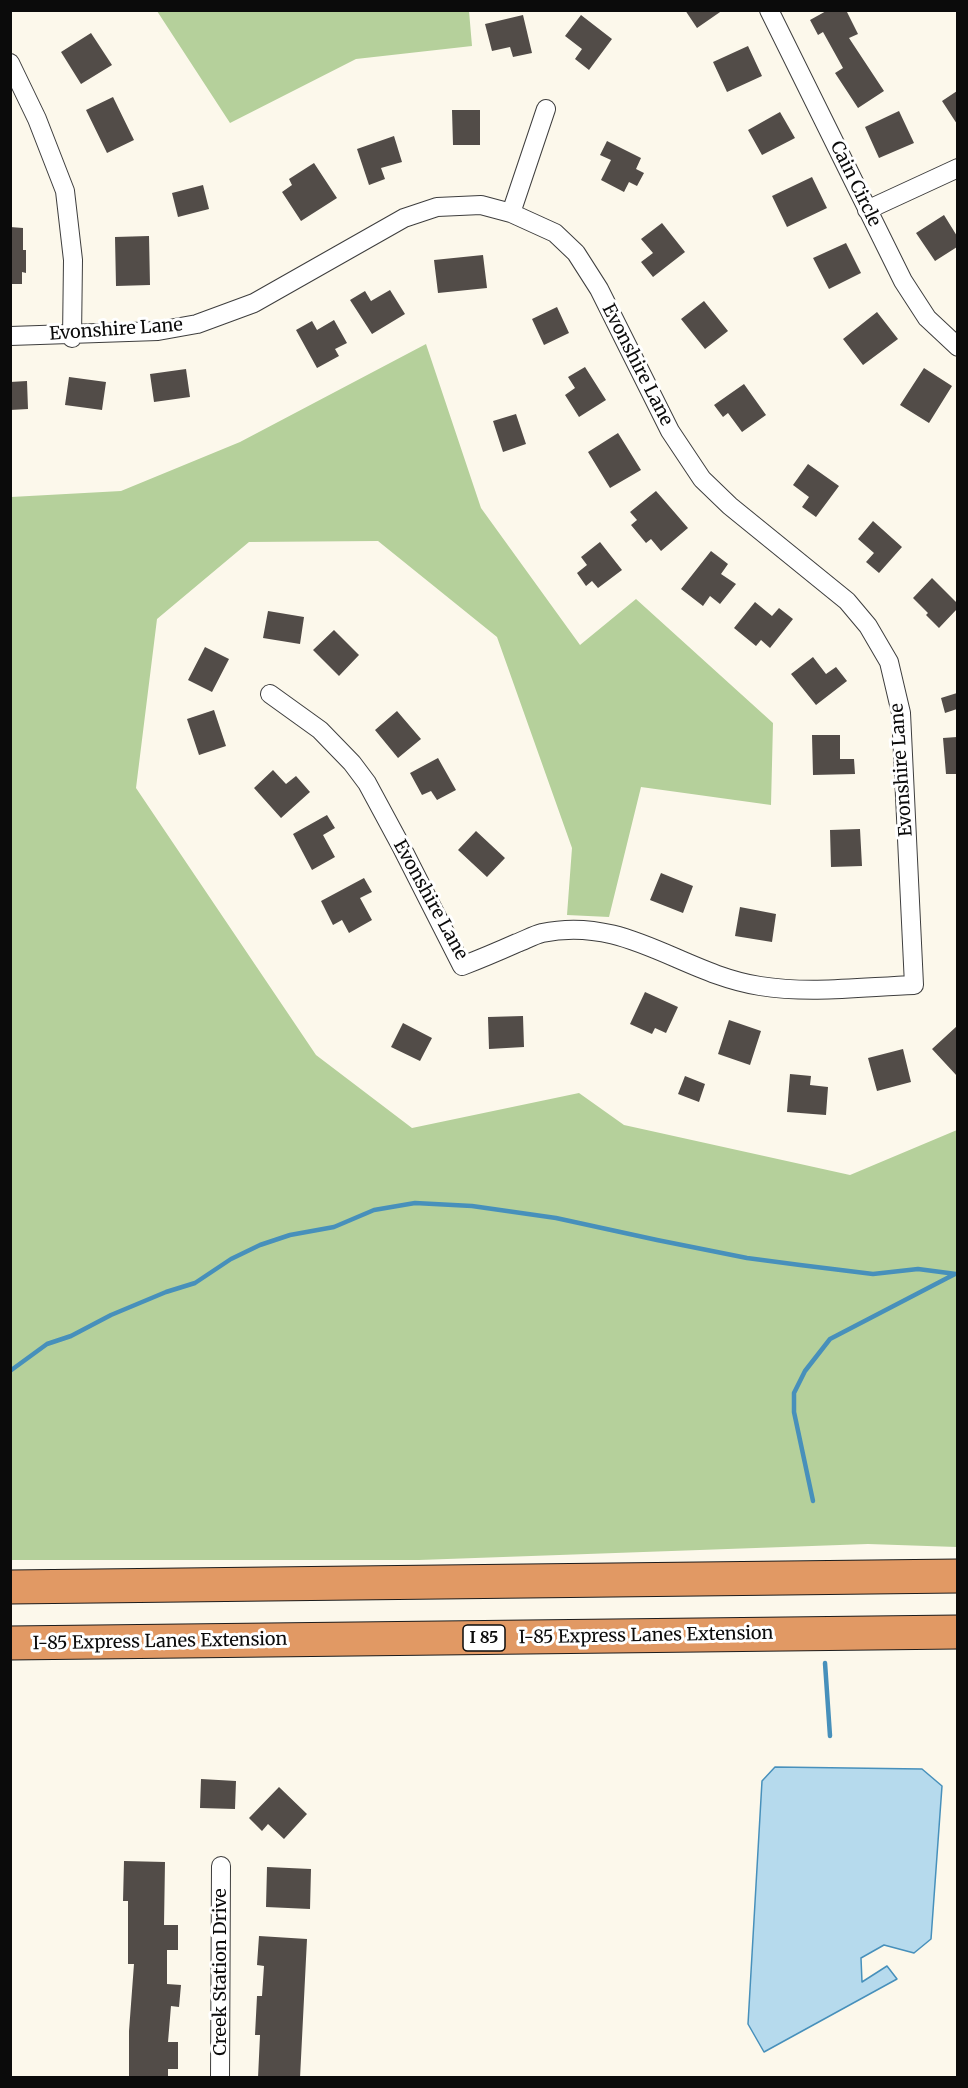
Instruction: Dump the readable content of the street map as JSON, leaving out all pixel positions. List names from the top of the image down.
{
  "streets": {
    "highway": ["I-85 Express Lanes Extension", "I 85"],
    "street": ["Cain Circle", "Evonshire Lane", "Creek Station Drive"]
  }
}
